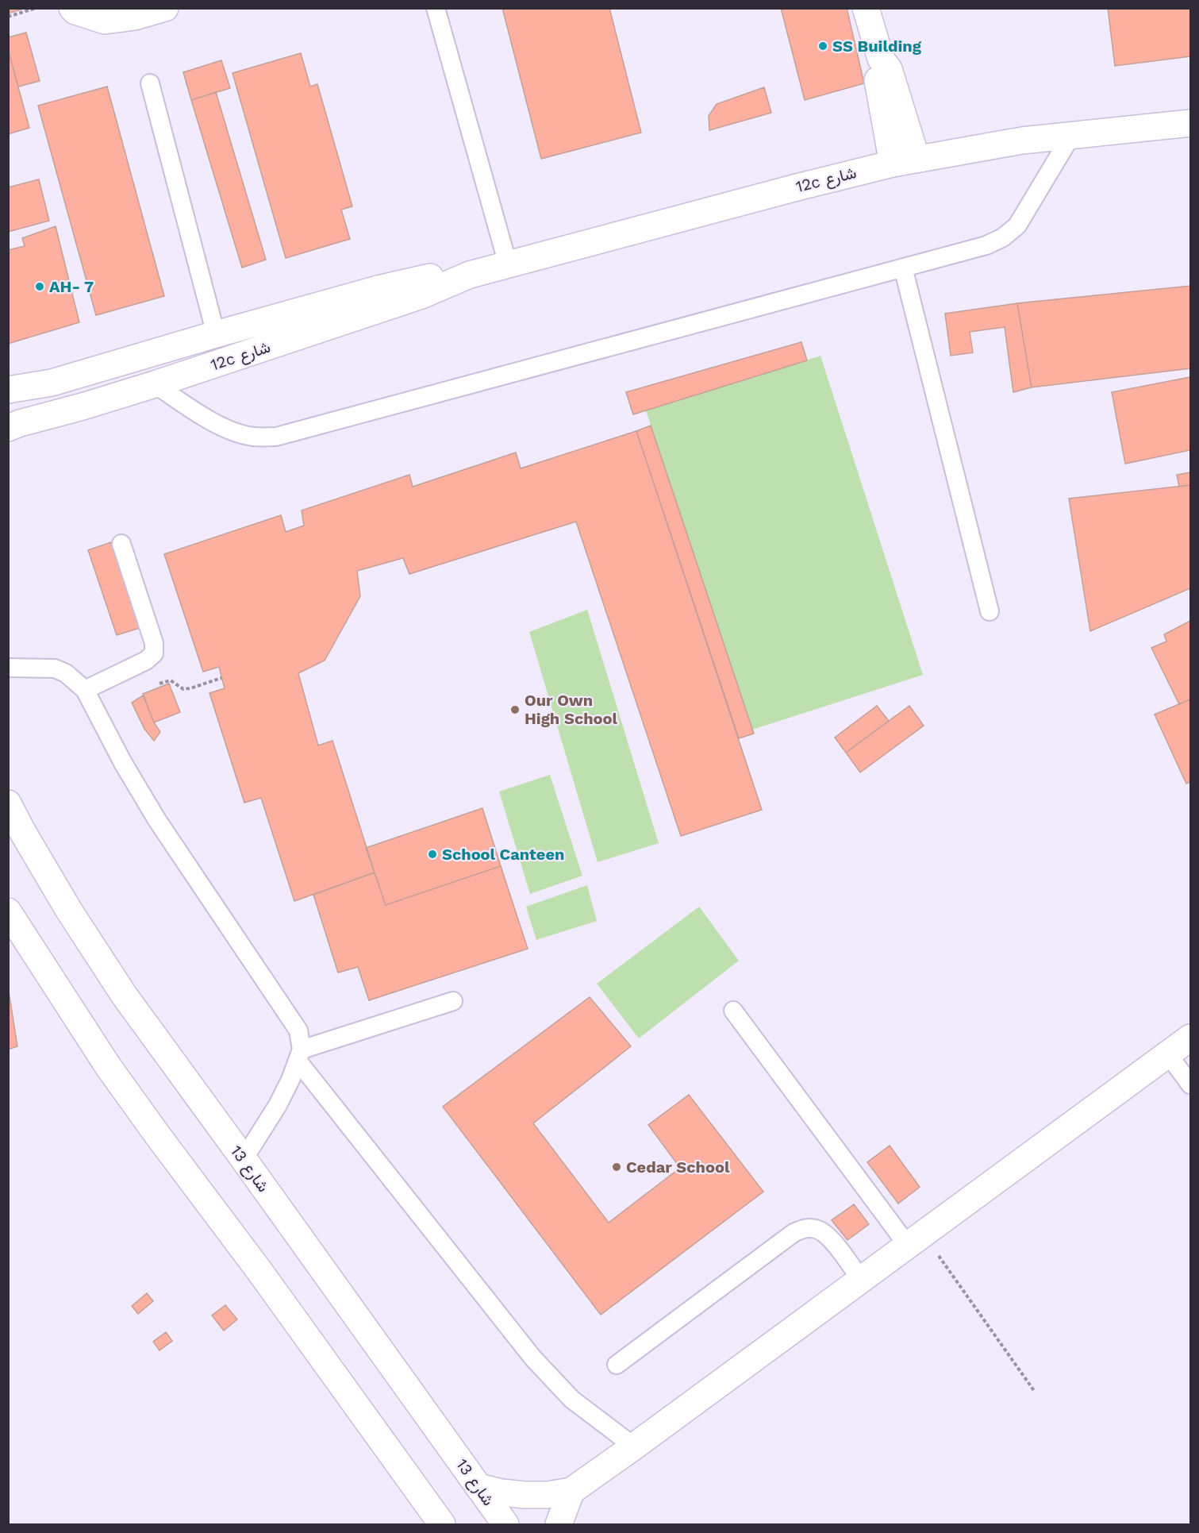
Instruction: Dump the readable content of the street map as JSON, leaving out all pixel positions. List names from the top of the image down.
{
  "streets": {
    "street": ["12c شارع", "شارع 13"]
  },
  "places": [
    "SS Building",
    "AH- 7",
    "Our Own High School",
    "School Canteen",
    "Cedar School"
  ]
}
